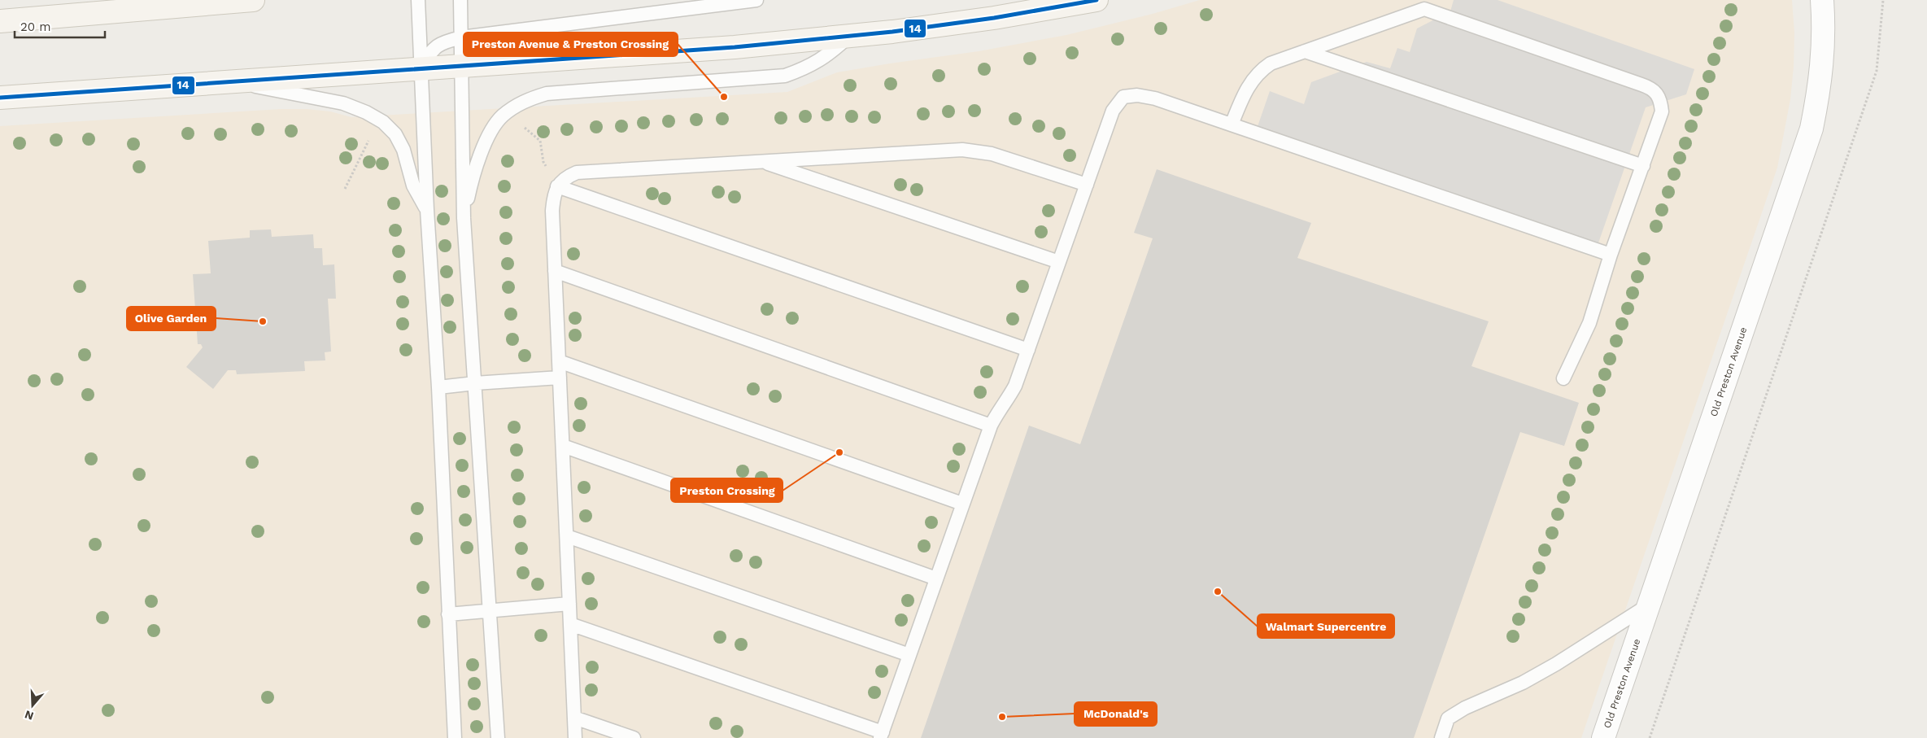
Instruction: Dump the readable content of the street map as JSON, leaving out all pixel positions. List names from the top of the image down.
{
  "streets": {
    "street": ["Old Preston Avenue"]
  },
  "places": [
    "Preston Avenue & Preston Crossing",
    "Olive Garden",
    "Preston Crossing",
    "Walmart Supercentre",
    "McDonald's"
  ],
  "lines": ["transit line 14"],
  "scale_bar": "20 m",
  "north": "bottom"
}
